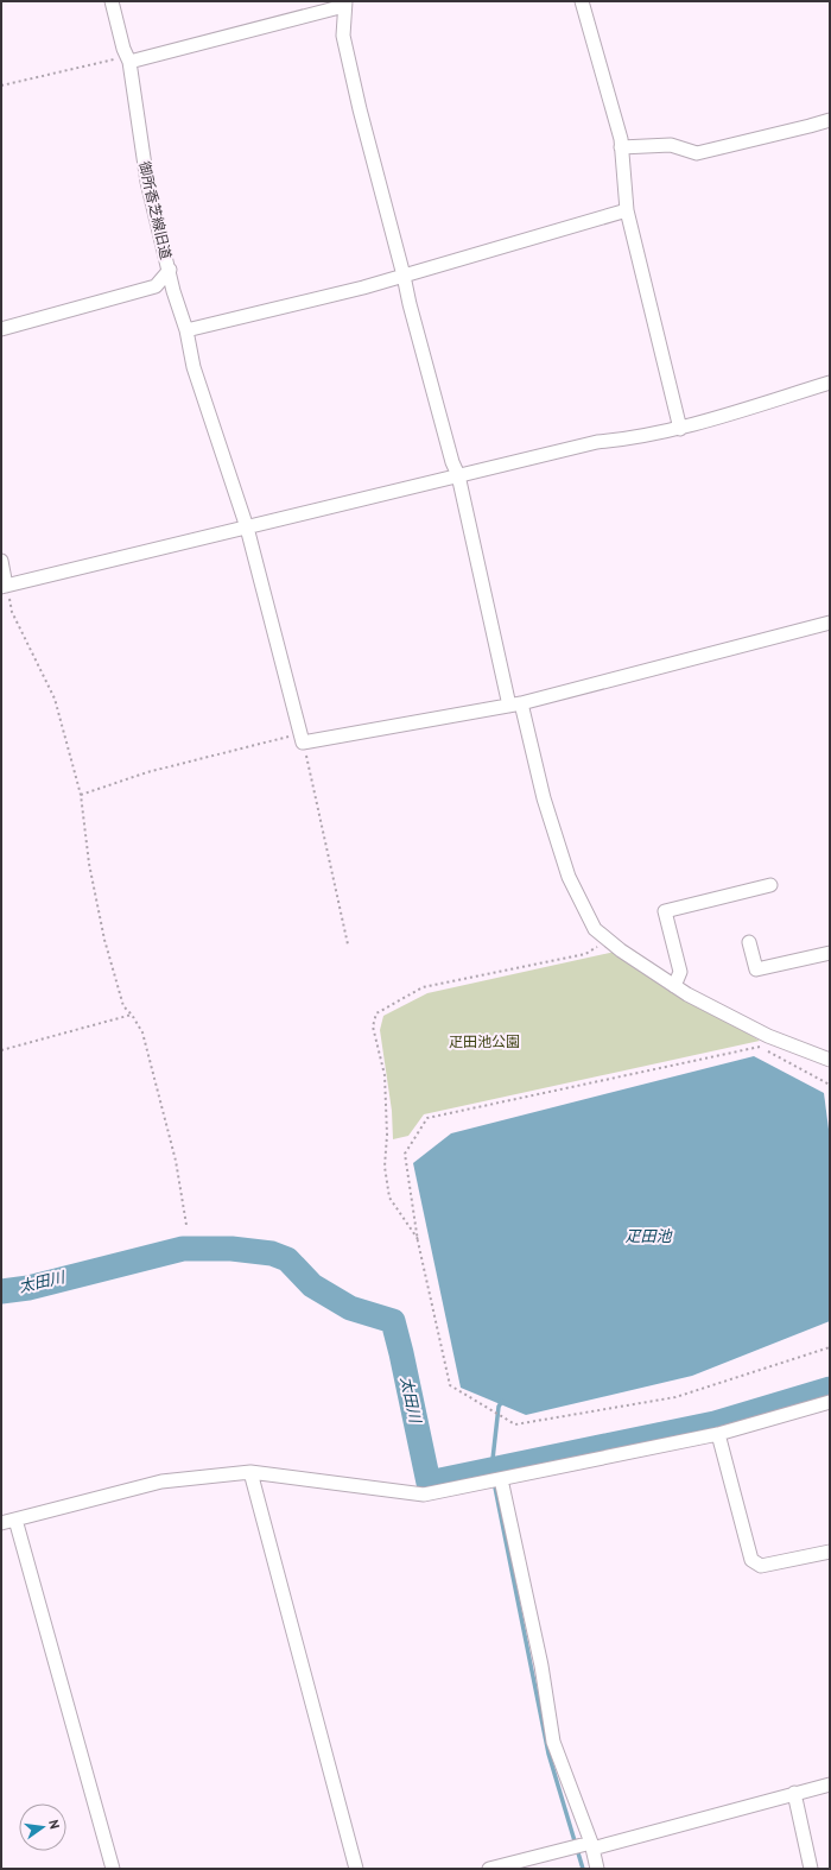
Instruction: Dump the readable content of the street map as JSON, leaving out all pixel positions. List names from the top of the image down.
{
  "streets": {
    "street": ["御所香芝線旧道"]
  },
  "water": ["疋田池", "太田川"],
  "parks": ["疋田池公園"],
  "north": "right"
}
